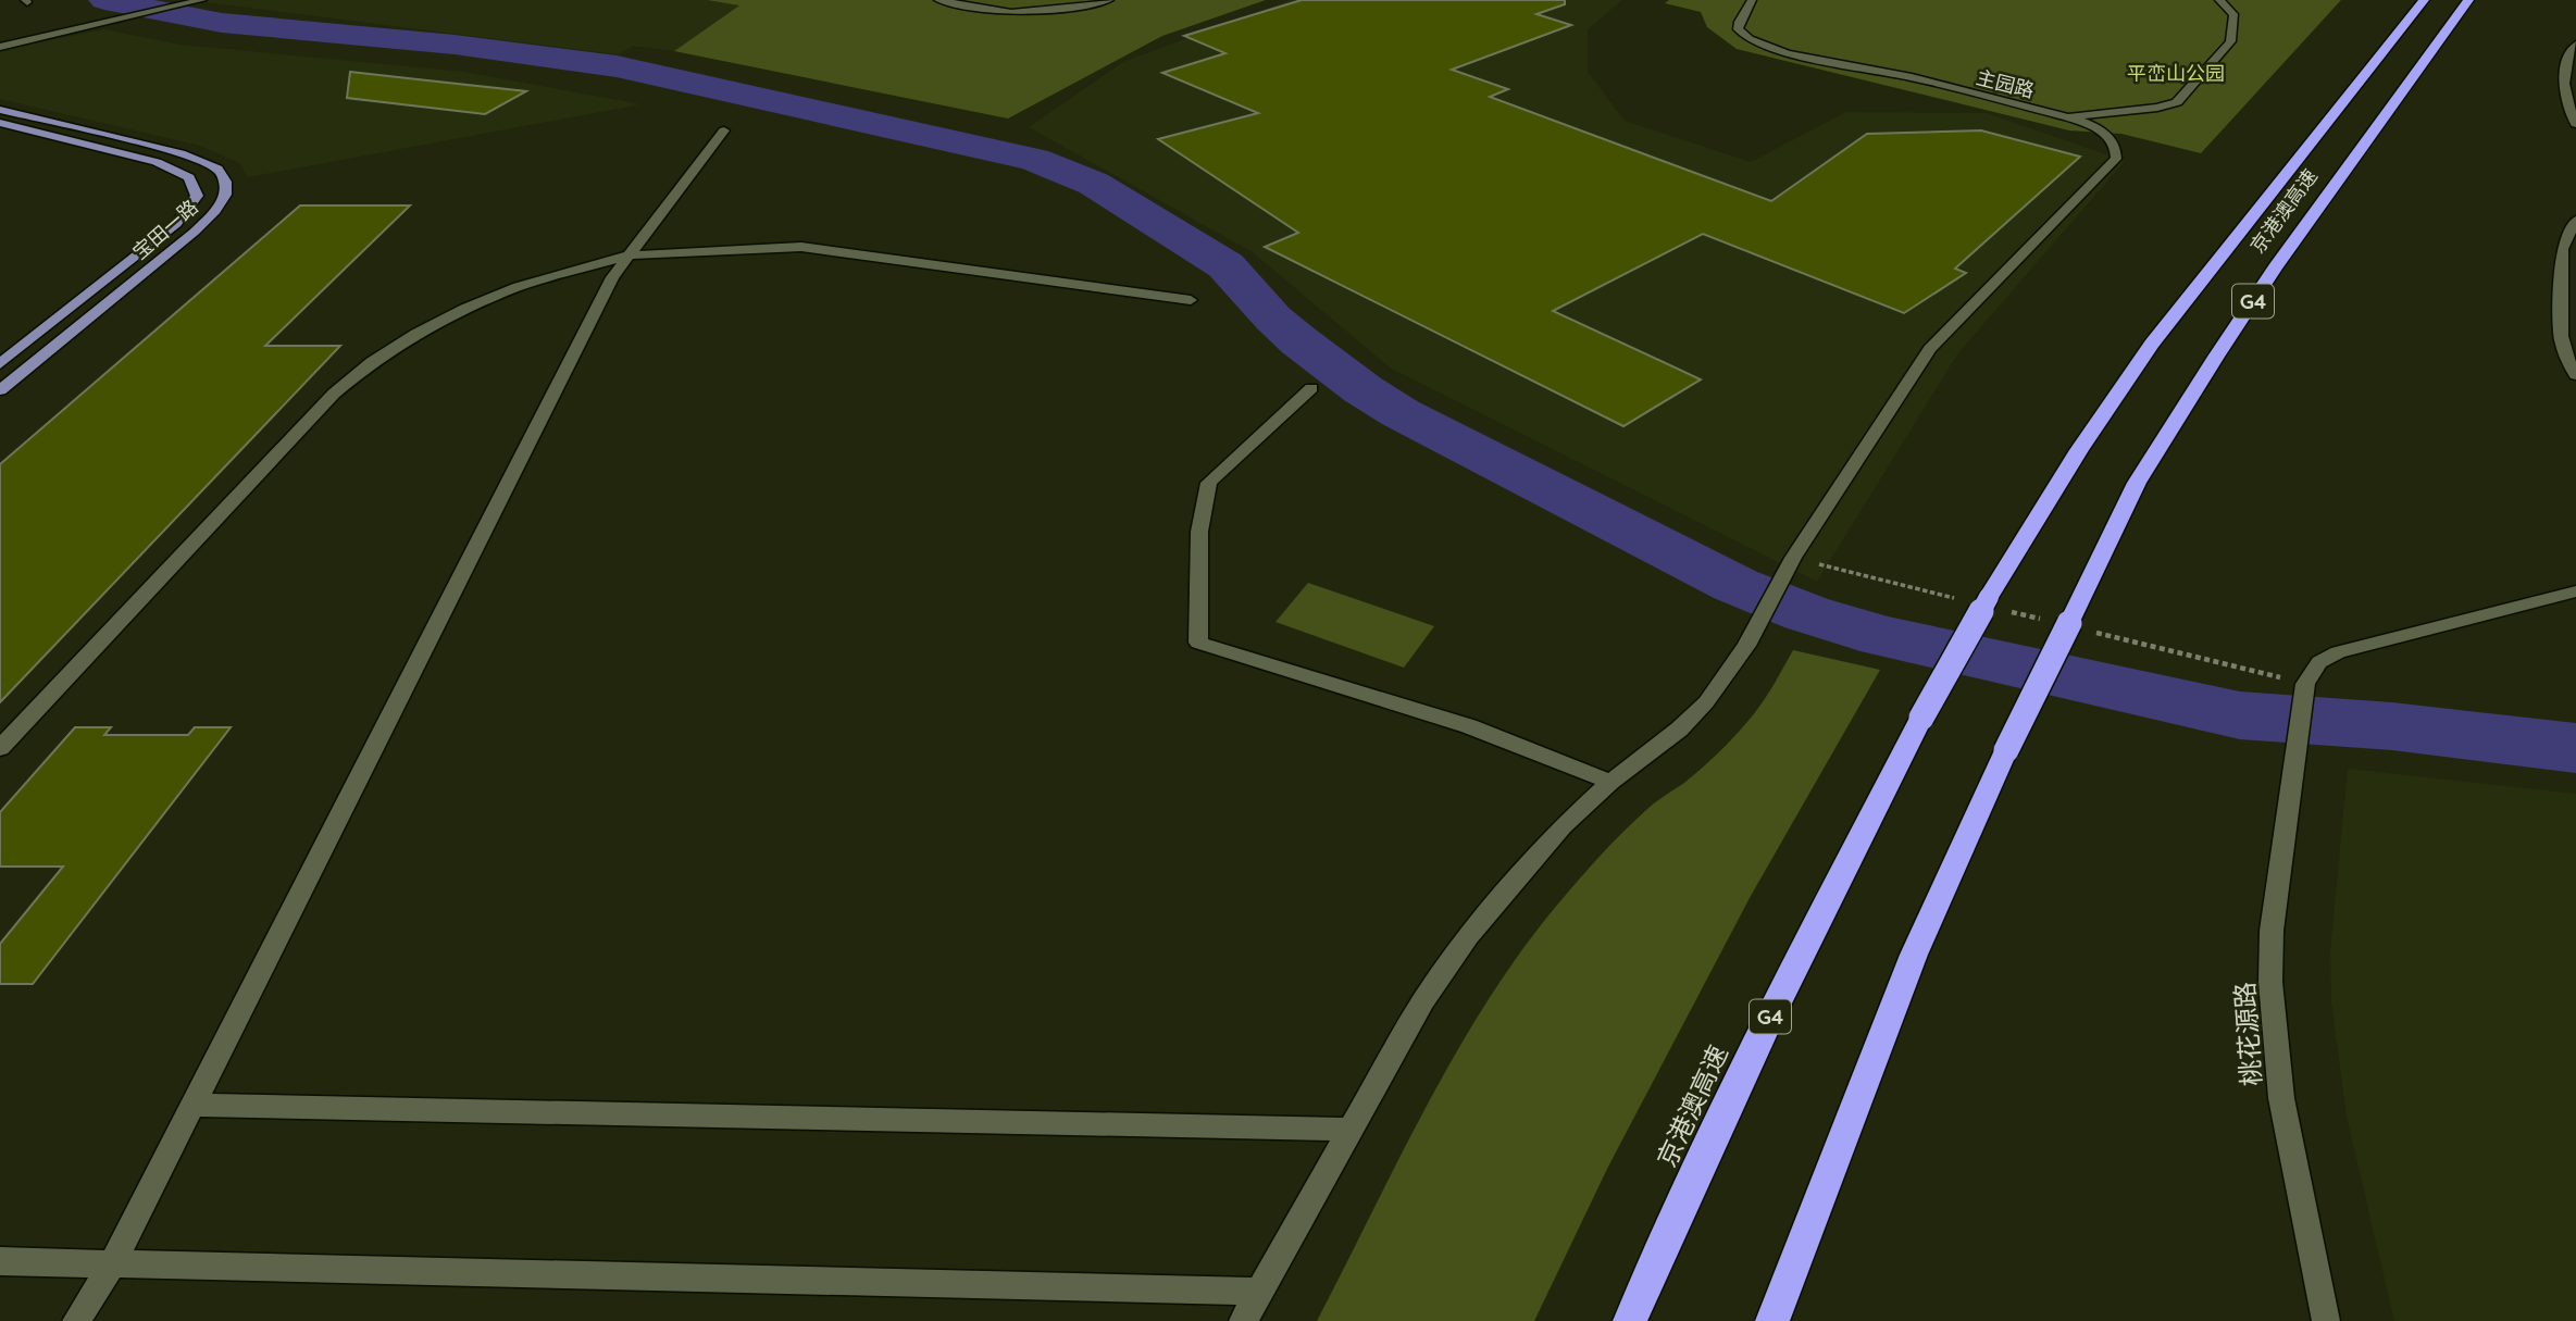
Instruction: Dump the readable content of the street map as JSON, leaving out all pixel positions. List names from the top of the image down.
{
  "streets": {
    "highway": ["京港澳高速", "G4"],
    "main road": ["宝田一路"],
    "street": ["主园路", "桃花源路"]
  },
  "parks": ["平峦山公园"]
}
